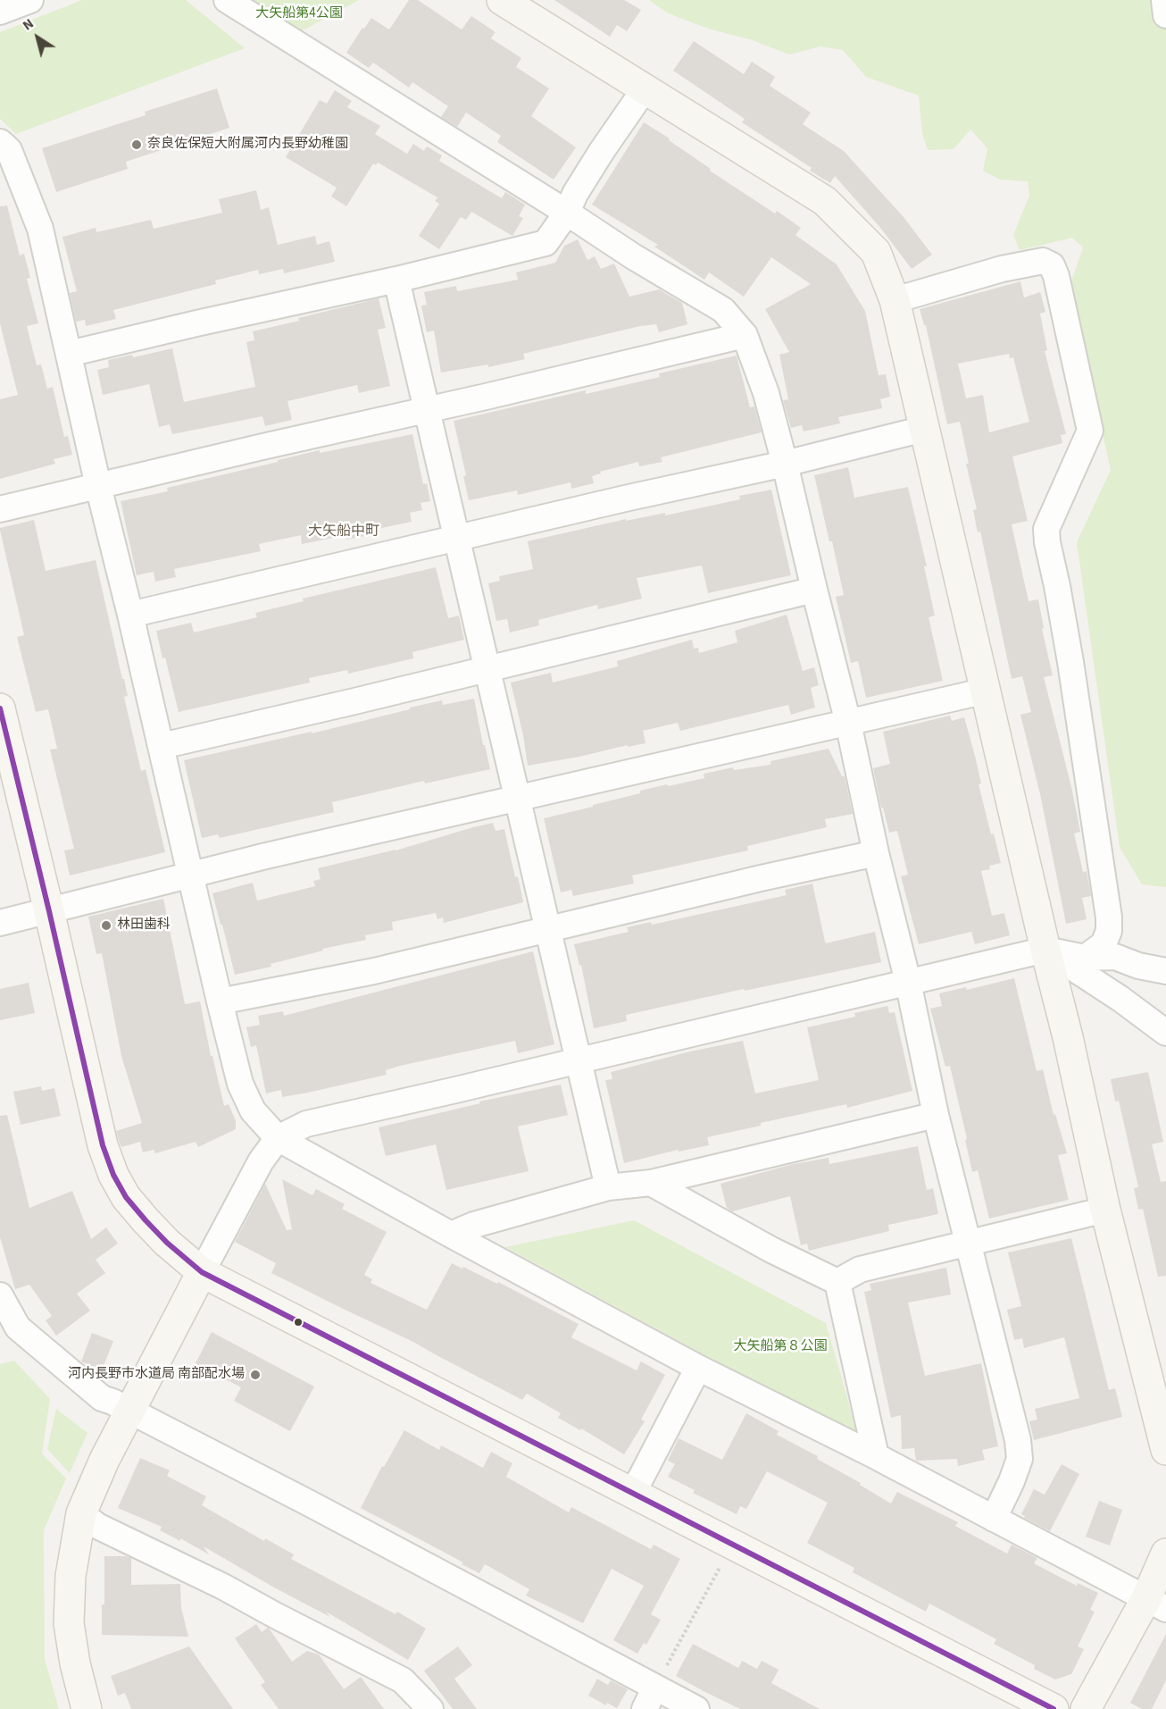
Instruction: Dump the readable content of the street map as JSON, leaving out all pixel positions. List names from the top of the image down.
{
  "districts": ["大矢船中町"],
  "parks": ["大矢船第4公園", "大矢船第８公園"],
  "places": ["奈良佐保短大附属河内長野幼稚園", "林田歯科", "河内長野市水道局 南部配水場"],
  "north": "top left"
}
